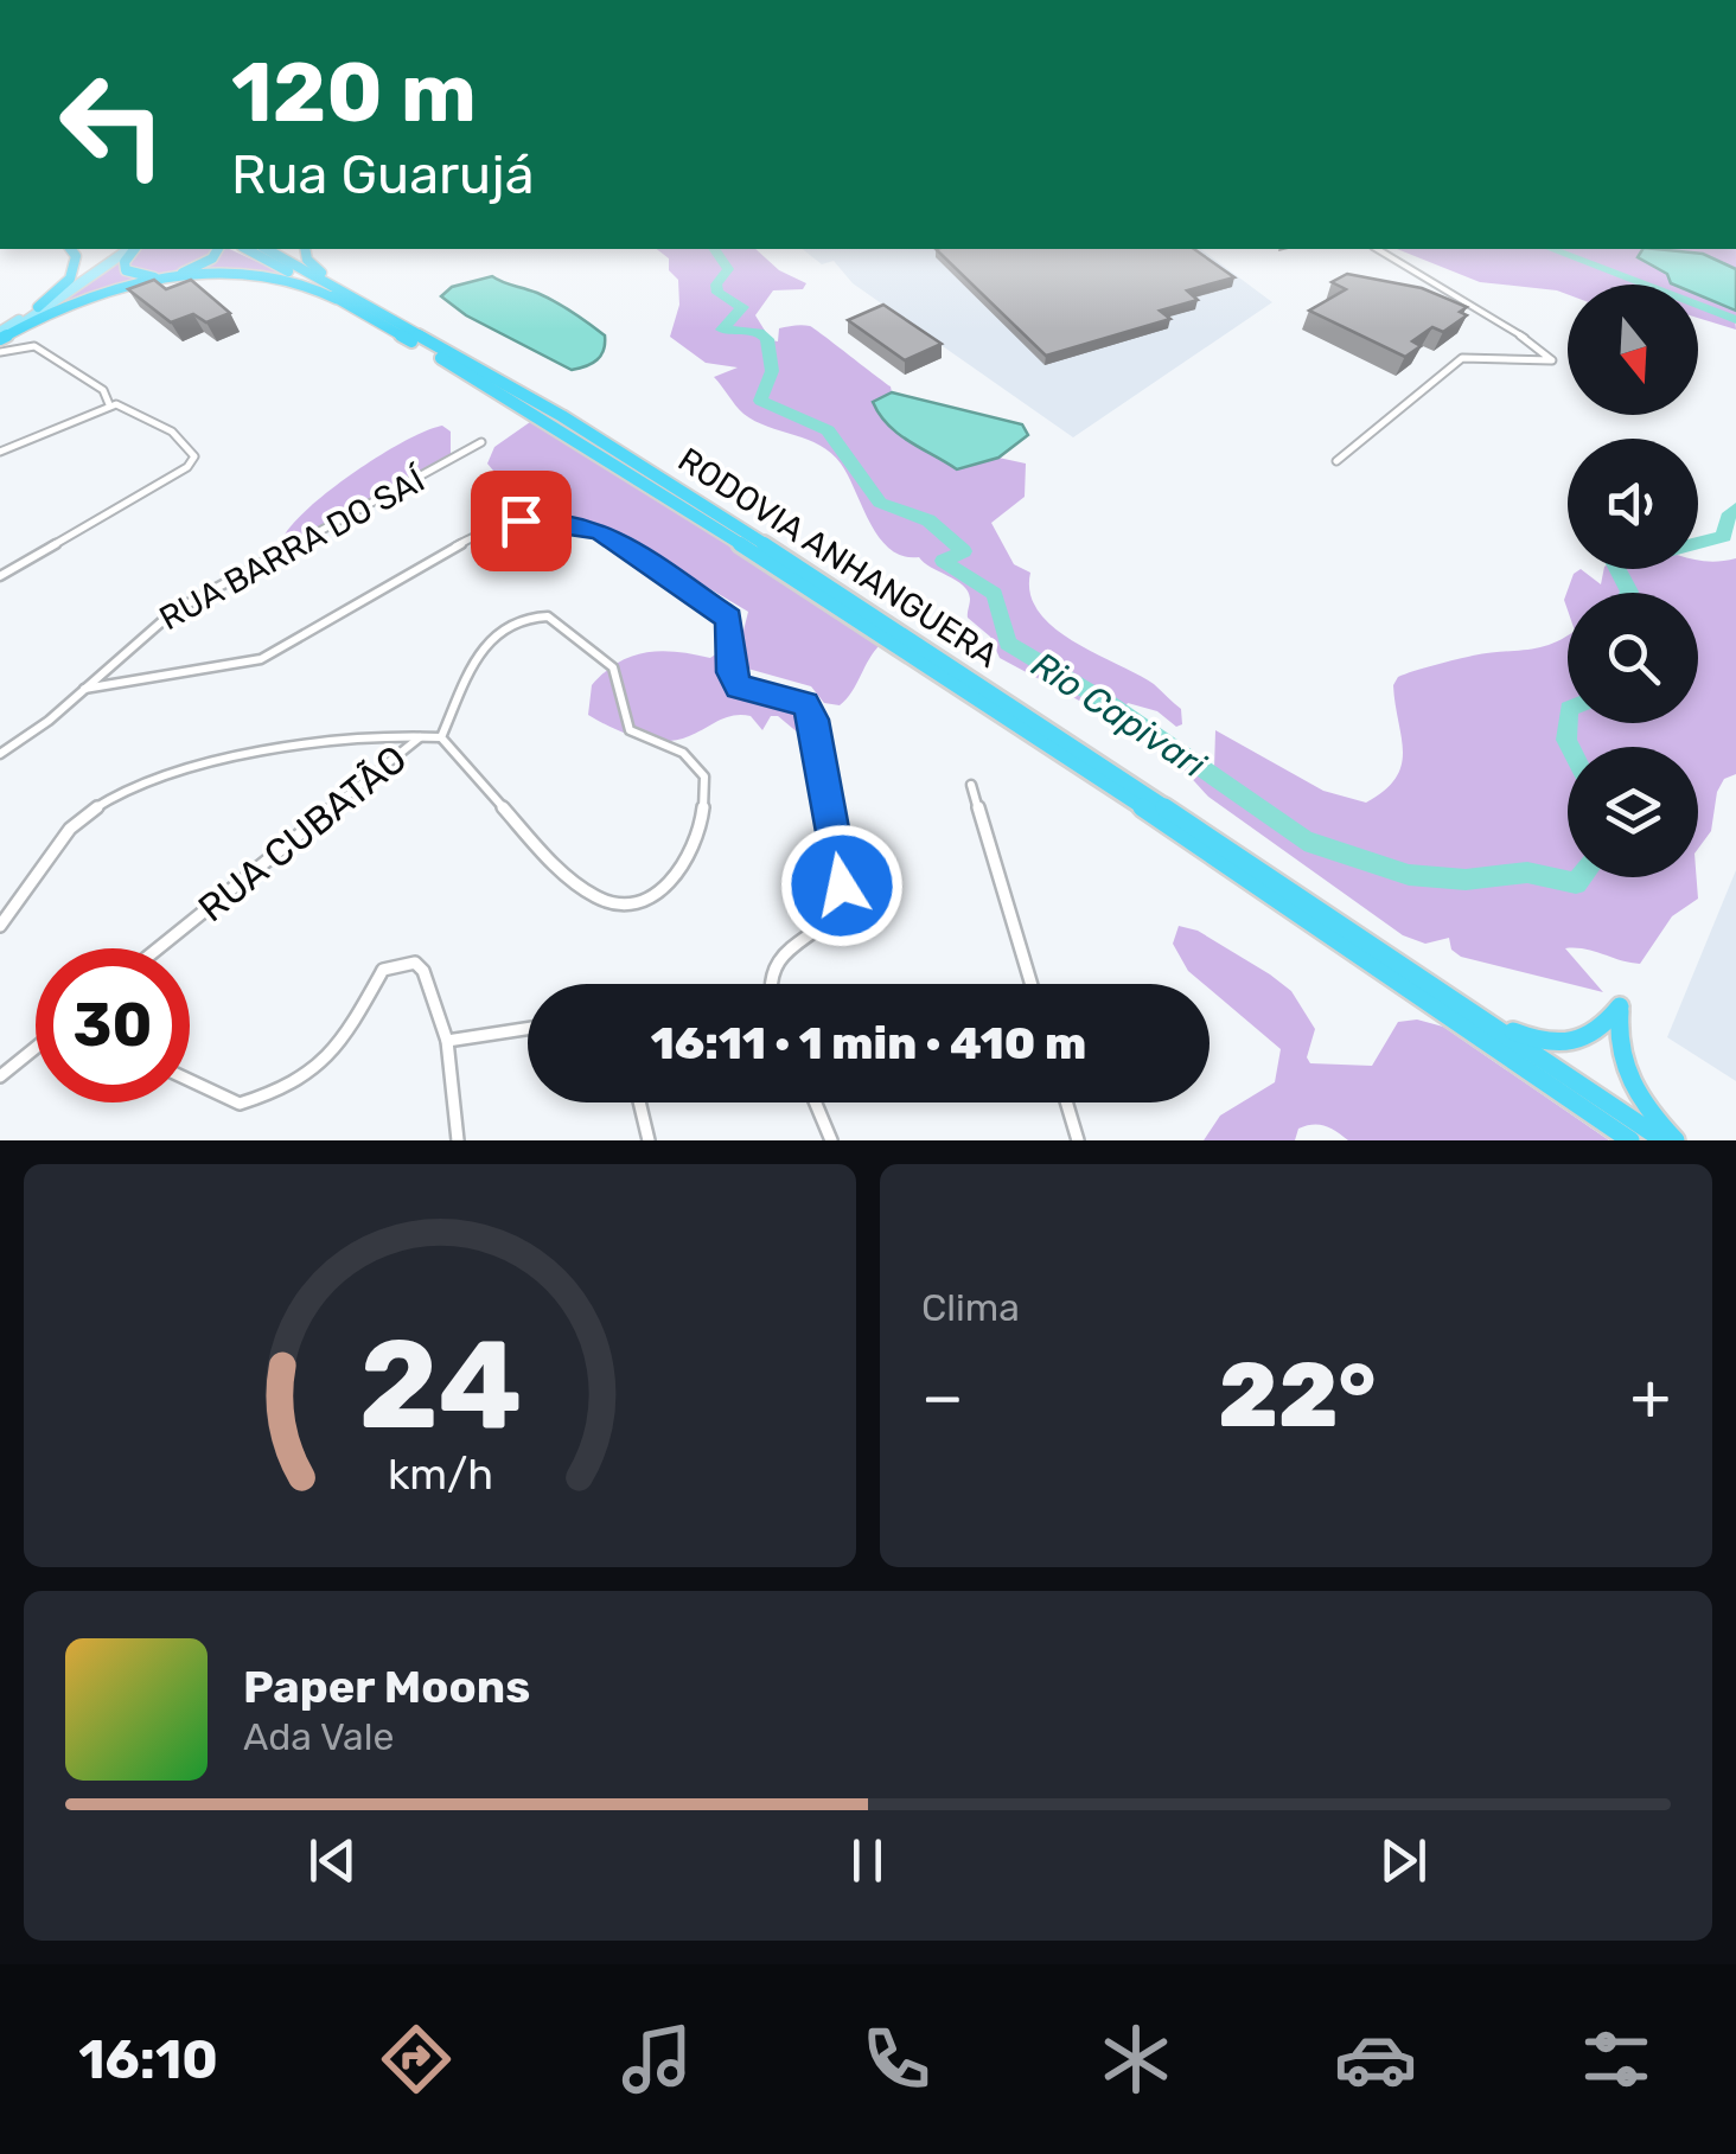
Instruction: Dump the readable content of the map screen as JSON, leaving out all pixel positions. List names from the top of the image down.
{
  "streets": {
    "highway": ["RODOVIA ANHANGUERA"],
    "street": ["RUA BARRA DO SAÍ", "RUA CUBATÃO"]
  },
  "water": ["Rio Capivari"],
  "north": "bottom",
  "page": {
    "turn": ["120 m", "Rua Guarujá"],
    "limit": "30",
    "trip": "16:11 · 1 min · 410 m",
    "tile": "Clima",
    "heat": ["−", "22°", "+"],
    "song": ["Paper Moons", "Ada Vale"],
    "tabs": "16:10",
    "gauge": ["24", "km/h"]
  }
}
